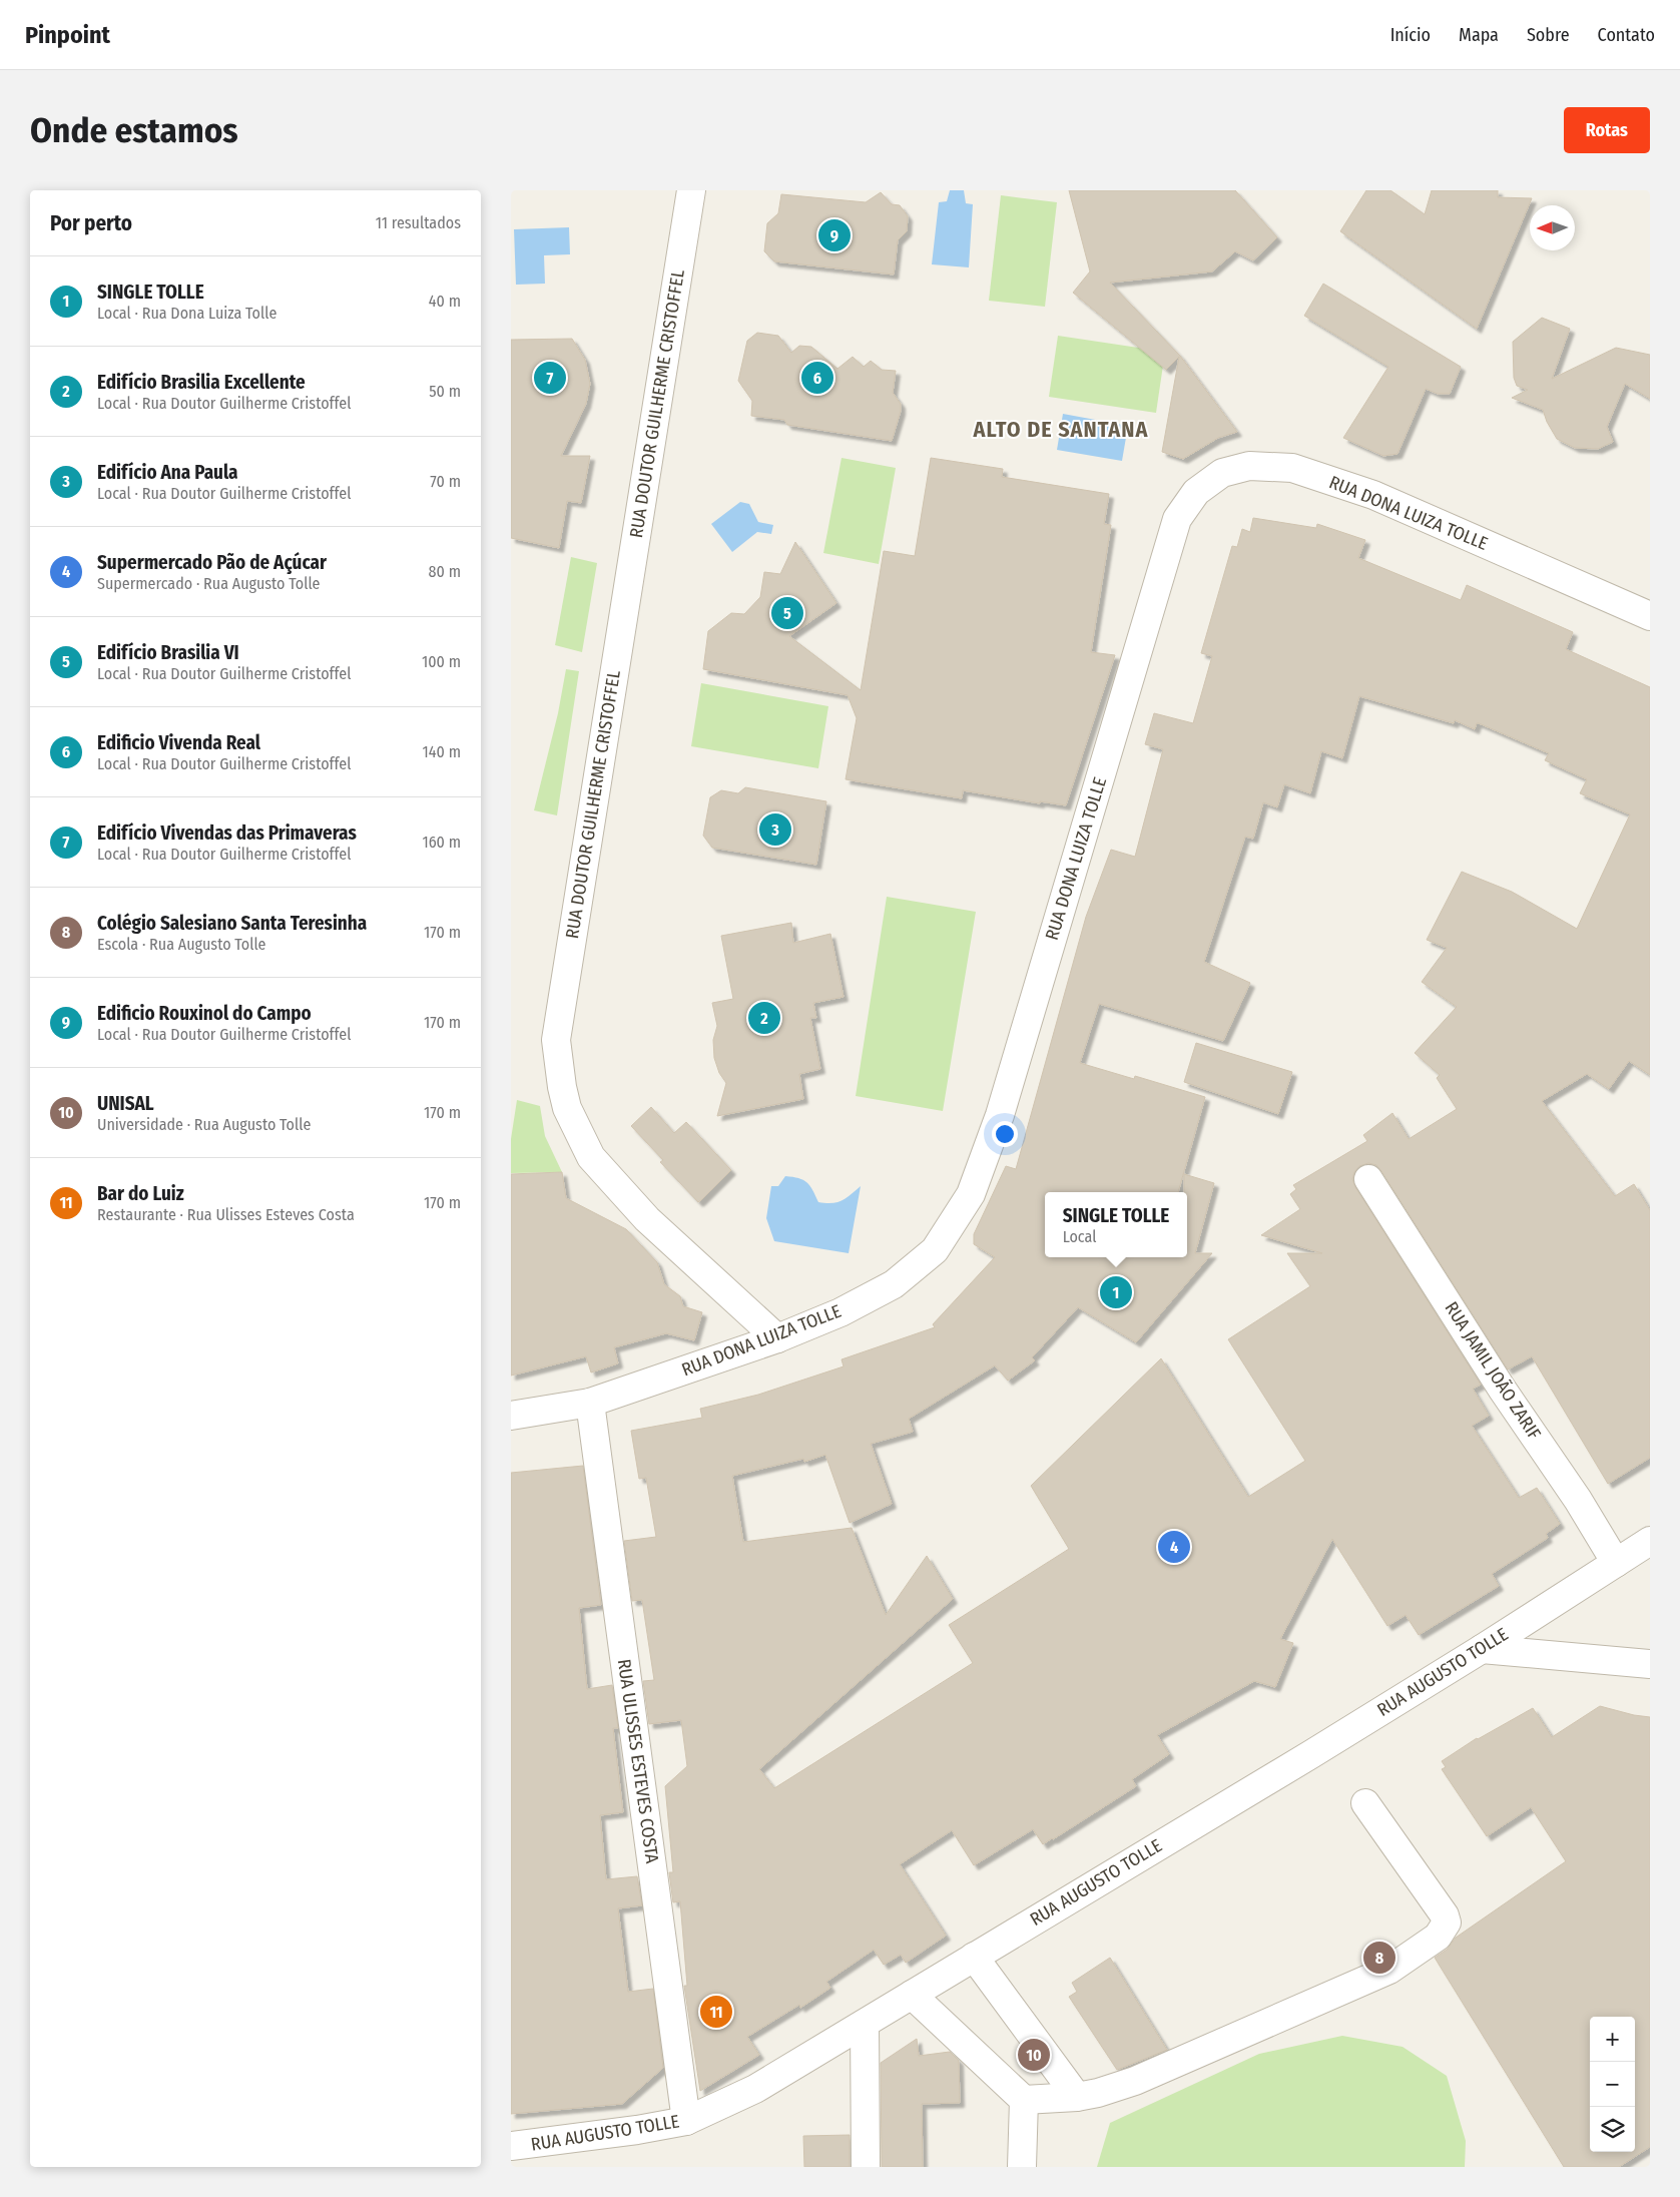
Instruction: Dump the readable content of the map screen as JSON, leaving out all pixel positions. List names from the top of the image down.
{
  "streets": {
    "street": [
      "RUA DOUTOR GUILHERME CRISTOFFEL",
      "RUA DONA LUIZA TOLLE",
      "RUA JAMIL JOÃO ZARIF",
      "RUA AUGUSTO TOLLE",
      "RUA ULISSES ESTEVES COSTA"
    ]
  },
  "crossings": [
    ["RUA DOUTOR GUILHERME CRISTOFFEL", "RUA DONA LUIZA TOLLE"],
    ["RUA DONA LUIZA TOLLE", "RUA ULISSES ESTEVES COSTA"],
    ["RUA JAMIL JOÃO ZARIF", "RUA AUGUSTO TOLLE"],
    ["RUA AUGUSTO TOLLE", "RUA ULISSES ESTEVES COSTA"]
  ],
  "districts": ["ALTO DE SANTANA"],
  "north": "left",
  "page": {
    "header": "Pinpoint",
    "nav": [
      "Início",
      "Mapa",
      "Sobre",
      "Contato"
    ],
    "buttons": "Rotas",
    "title": "Onde estamos",
    "heading": ["Por perto", "11 resultados"],
    "pins": [
      "9",
      "6",
      "7",
      "5",
      "3",
      "2",
      "1",
      "4",
      "8",
      "11",
      "10"
    ],
    "list": [
      {
        "mark": "1",
        "name": "SINGLE TOLLE",
        "note": "Local · Rua Dona Luiza Tolle",
        "value": "40 m"
      },
      {
        "mark": "2",
        "name": "Edifício Brasilia Excellente",
        "note": "Local · Rua Doutor Guilherme Cristoffel",
        "value": "50 m"
      },
      {
        "mark": "3",
        "name": "Edifício Ana Paula",
        "note": "Local · Rua Doutor Guilherme Cristoffel",
        "value": "70 m"
      },
      {
        "mark": "4",
        "name": "Supermercado Pão de Açúcar",
        "note": "Supermercado · Rua Augusto Tolle",
        "value": "80 m"
      },
      {
        "mark": "5",
        "name": "Edifício Brasilia VI",
        "note": "Local · Rua Doutor Guilherme Cristoffel",
        "value": "100 m"
      },
      {
        "mark": "6",
        "name": "Edificio Vivenda Real",
        "note": "Local · Rua Doutor Guilherme Cristoffel",
        "value": "140 m"
      },
      {
        "mark": "7",
        "name": "Edifício Vivendas das Primaveras",
        "note": "Local · Rua Doutor Guilherme Cristoffel",
        "value": "160 m"
      },
      {
        "mark": "8",
        "name": "Colégio Salesiano Santa Teresinha",
        "note": "Escola · Rua Augusto Tolle",
        "value": "170 m"
      },
      {
        "mark": "9",
        "name": "Edificio Rouxinol do Campo",
        "note": "Local · Rua Doutor Guilherme Cristoffel",
        "value": "170 m"
      },
      {
        "mark": "10",
        "name": "UNISAL",
        "note": "Universidade · Rua Augusto Tolle",
        "value": "170 m"
      },
      {
        "mark": "11",
        "name": "Bar do Luiz",
        "note": "Restaurante · Rua Ulisses Esteves Costa",
        "value": "170 m"
      }
    ],
    "popup": ["SINGLE TOLLE", "Local"],
    "map_buttons": ["+", "−"]
  }
}
